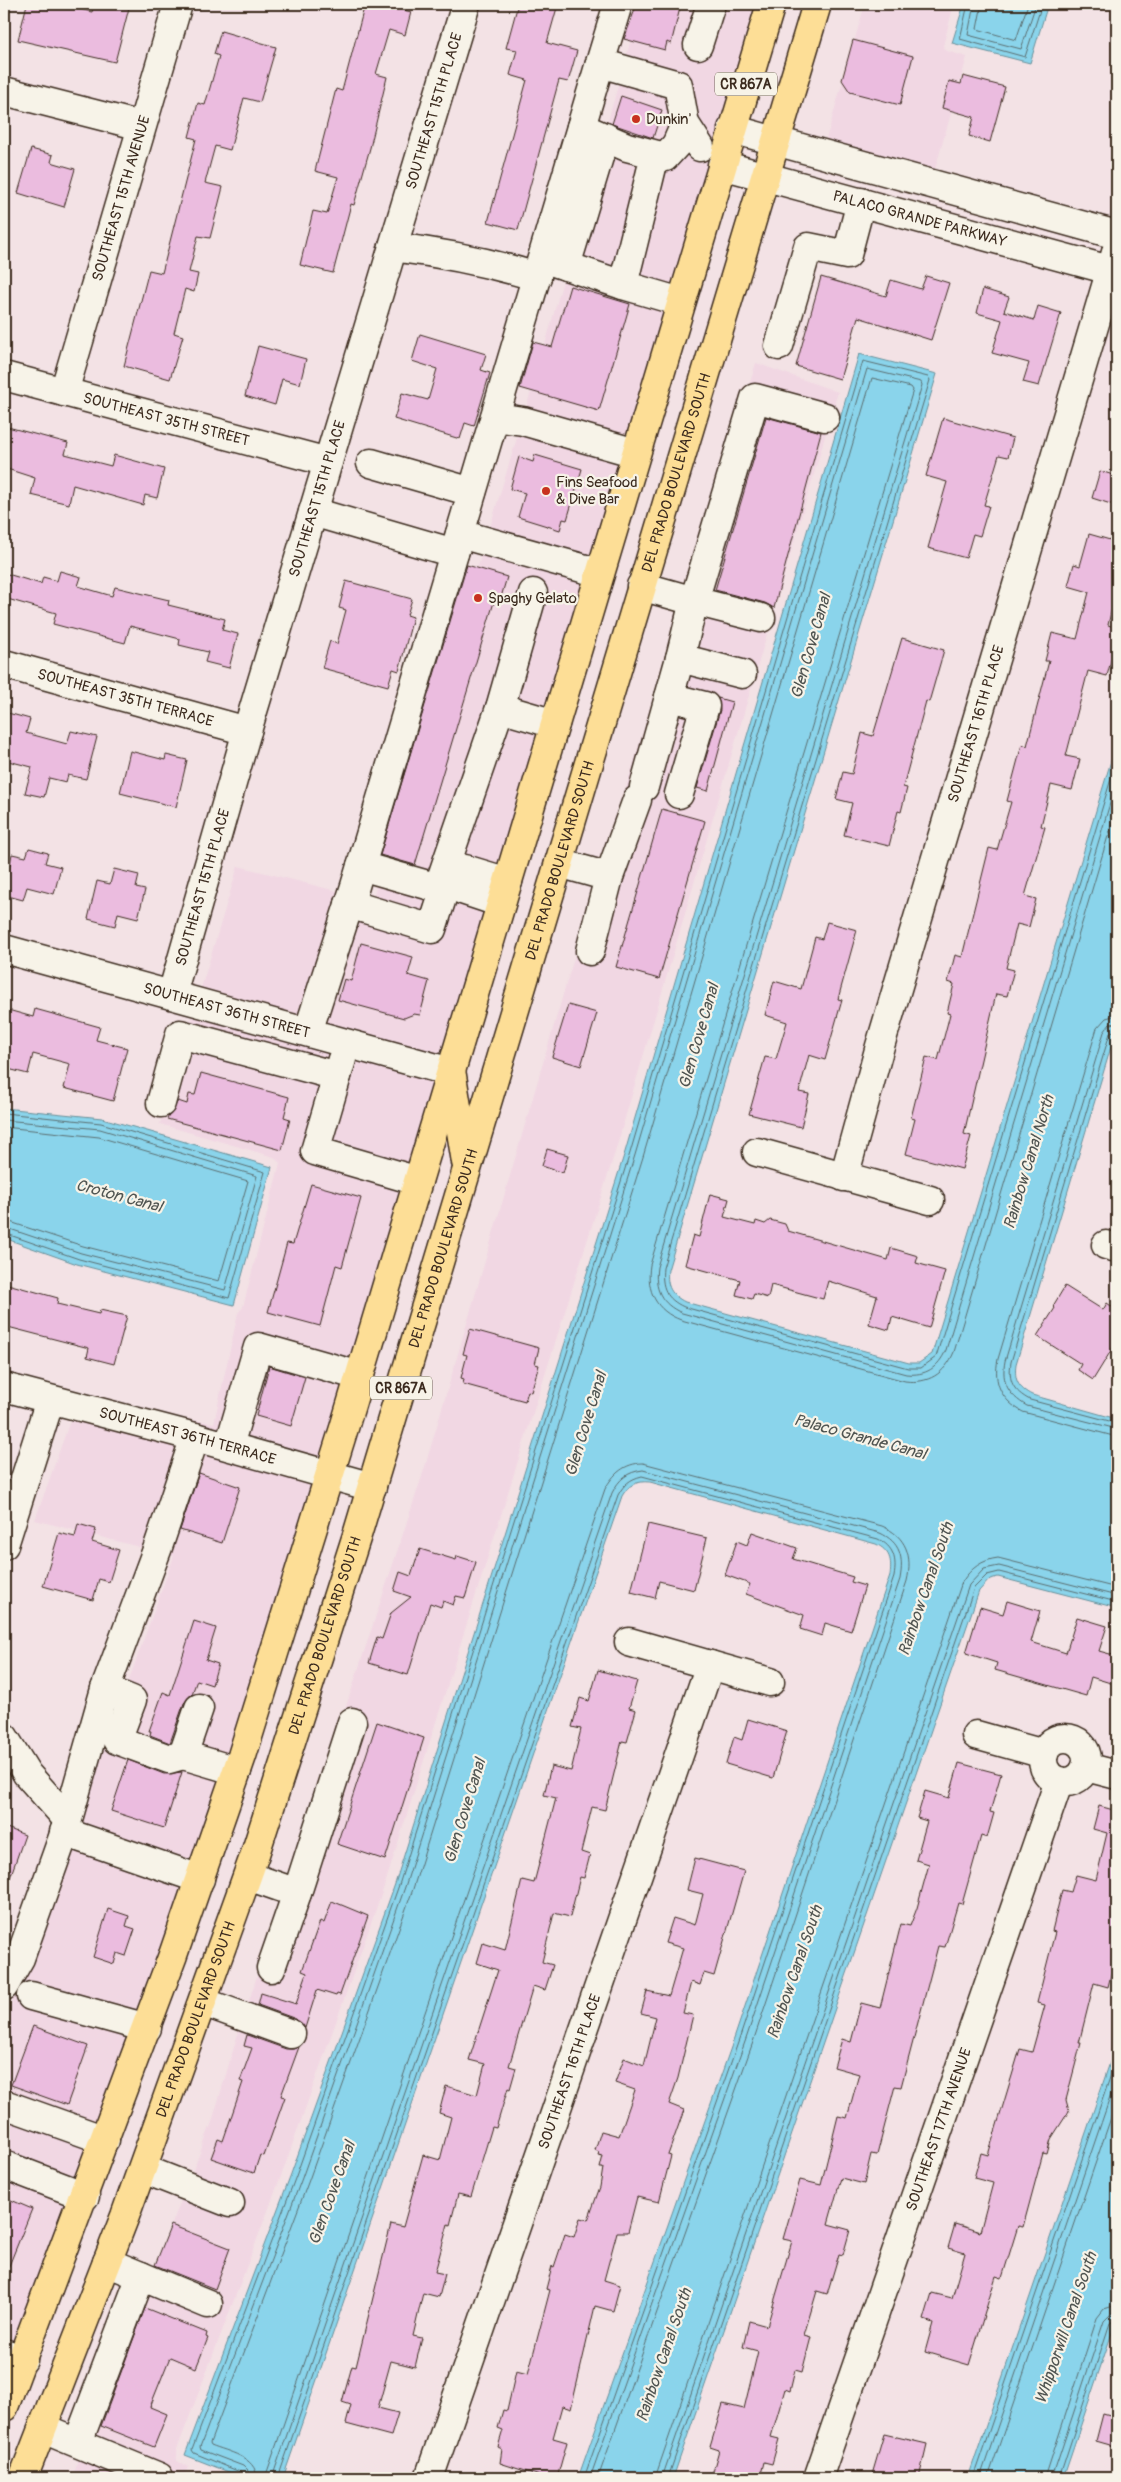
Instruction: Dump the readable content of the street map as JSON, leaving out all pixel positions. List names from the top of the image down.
{
  "streets": {
    "main road": ["CR 867A", "DEL PRADO BOULEVARD SOUTH"],
    "street": [
      "SOUTHEAST 15TH PLACE",
      "SOUTHEAST 15TH AVENUE",
      "PALACO GRANDE PARKWAY",
      "SOUTHEAST 35TH STREET",
      "SOUTHEAST 35TH TERRACE",
      "SOUTHEAST 16TH PLACE",
      "SOUTHEAST 36TH STREET",
      "SOUTHEAST 36TH TERRACE",
      "SOUTHEAST 17TH AVENUE"
    ]
  },
  "crossings": [
    ["CR 867A", "PALACO GRANDE PARKWAY"],
    ["CR 867A", "SOUTHEAST 36TH STREET"],
    ["CR 867A", "SOUTHEAST 36TH TERRACE"],
    ["SOUTHEAST 15TH PLACE", "SOUTHEAST 35TH STREET"],
    ["SOUTHEAST 15TH PLACE", "SOUTHEAST 35TH TERRACE"],
    ["SOUTHEAST 15TH PLACE", "SOUTHEAST 36TH STREET"],
    ["SOUTHEAST 15TH AVENUE", "SOUTHEAST 35TH STREET"],
    ["PALACO GRANDE PARKWAY", "DEL PRADO BOULEVARD SOUTH"],
    ["PALACO GRANDE PARKWAY", "SOUTHEAST 16TH PLACE"],
    ["DEL PRADO BOULEVARD SOUTH", "SOUTHEAST 36TH TERRACE"]
  ],
  "water": [
    "Glen Cove Canal",
    "Rainbow Canal North",
    "Croton Canal",
    "Palaco Grande Canal",
    "Rainbow Canal South",
    "Whipporwill Canal South"
  ],
  "places": ["Dunkin'", "Fins Seafood & Dive Bar", "Spaghy Gelato"]
}
